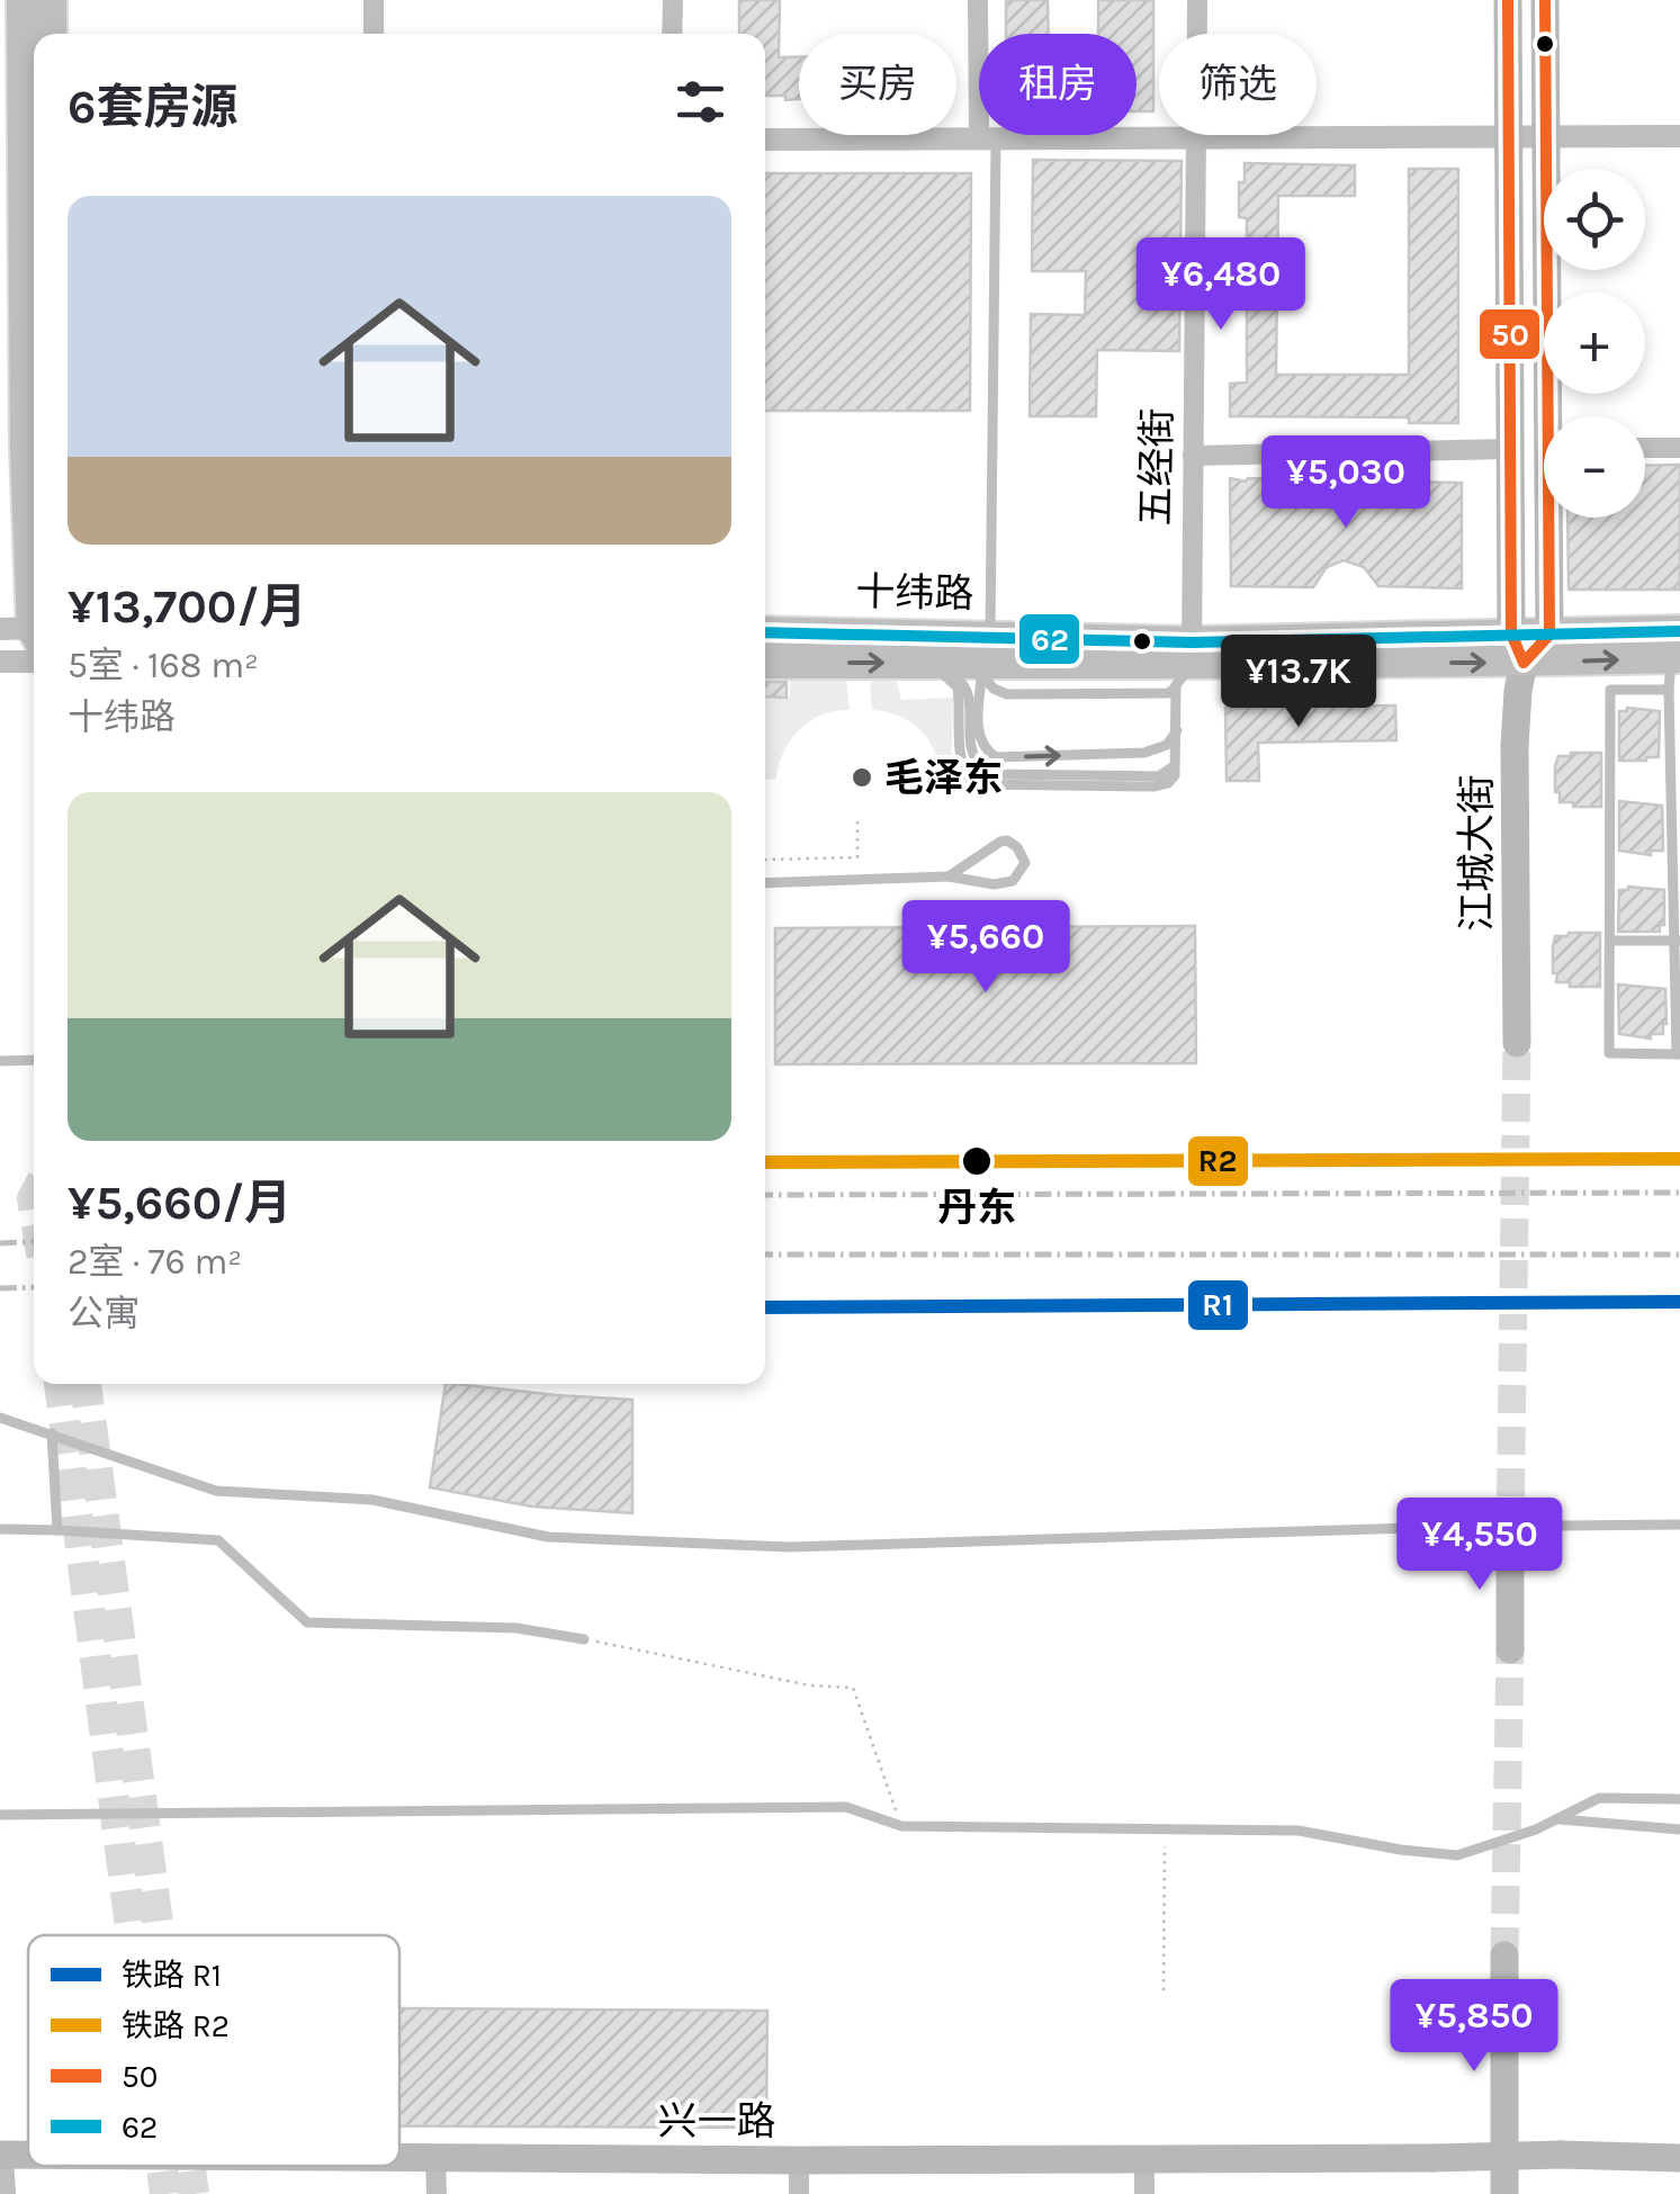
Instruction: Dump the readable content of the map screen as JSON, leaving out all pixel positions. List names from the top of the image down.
{
  "streets": {
    "main road": ["十纬路", "江城大街", "兴一路"],
    "street": ["五经街"]
  },
  "crossings": [
    ["五经街", "十纬路"],
    ["十纬路", "江城大街"]
  ],
  "places": ["毛泽东", "丹东"],
  "lines": [
    "transit line 50",
    "transit line 62",
    "rail line R2",
    "rail line R1"
  ],
  "legend": [
    "铁路 R1",
    "铁路 R2",
    "50",
    "62"
  ],
  "page": {
    "chip": ["买房", "租房", "筛选"],
    "heading": "6套房源",
    "map_buttons": ["+", "−"],
    "list": [
      {
        "name": "¥13,700/月",
        "note": "5室 · 168 m² · 十纬路"
      },
      {
        "name": "¥5,660/月",
        "note": "2室 · 76 m² · 公寓"
      }
    ],
    "price": [
      "¥6,480",
      "¥5,030",
      "¥13.7K",
      "¥5,660",
      "¥4,550",
      "¥5,850"
    ]
  }
}
